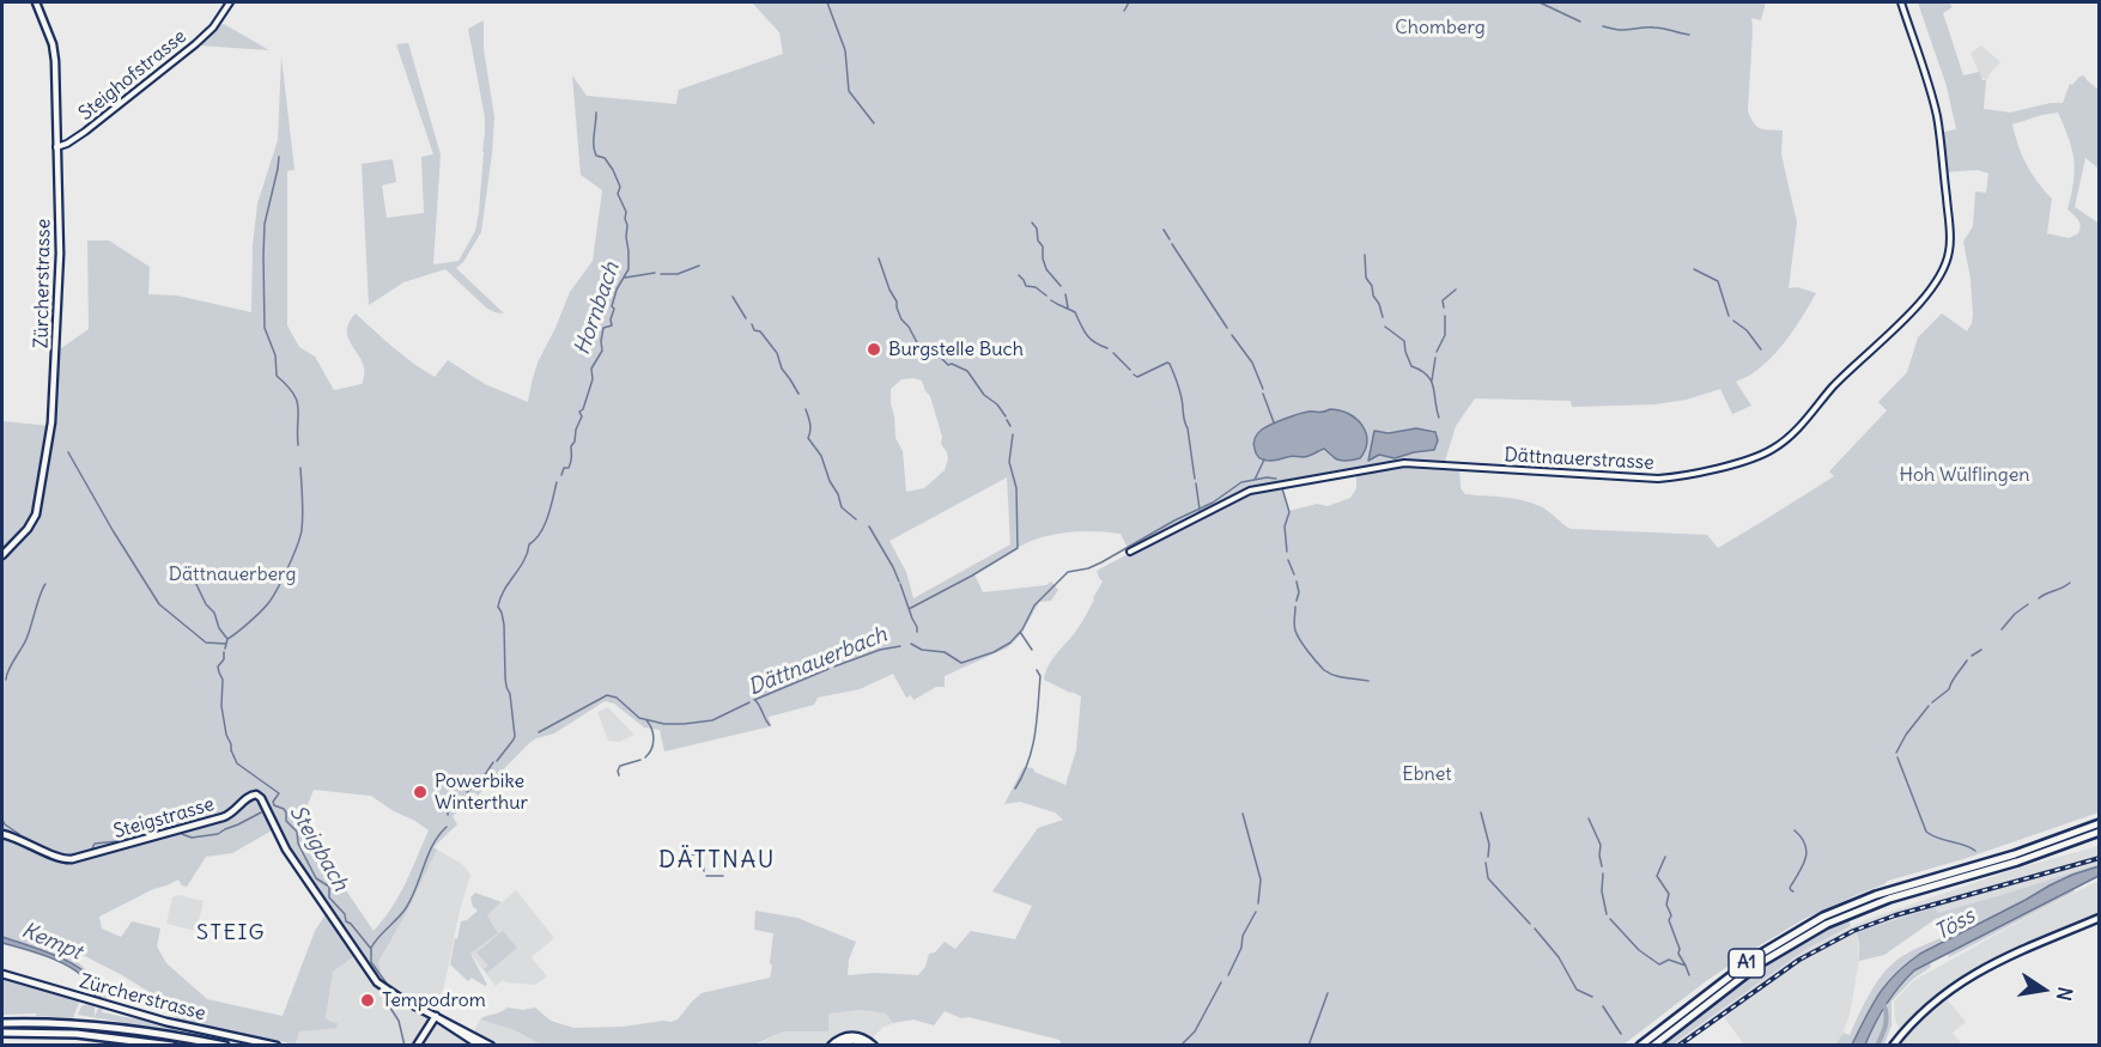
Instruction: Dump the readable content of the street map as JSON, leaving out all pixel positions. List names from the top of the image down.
{
  "streets": {
    "highway": ["A1"],
    "main road": ["Zürcherstrasse", "Steigstrasse"],
    "street": ["Steighofstrasse", "Dättnauerstrasse"]
  },
  "crossings": [
    ["Steighofstrasse", "Zürcherstrasse"]
  ],
  "districts": ["DÄTTNAU", "STEIG"],
  "water": [
    "Hornbach",
    "Dättnauerbach",
    "Steigbach",
    "Töss",
    "Kempt"
  ],
  "parks": [
    "Chomberg",
    "Hoh Wülflingen",
    "Dättnauerberg",
    "Ebnet"
  ],
  "places": ["Burgstelle Buch", "Powerbike Winterthur", "Tempodrom"],
  "north": "right"
}
